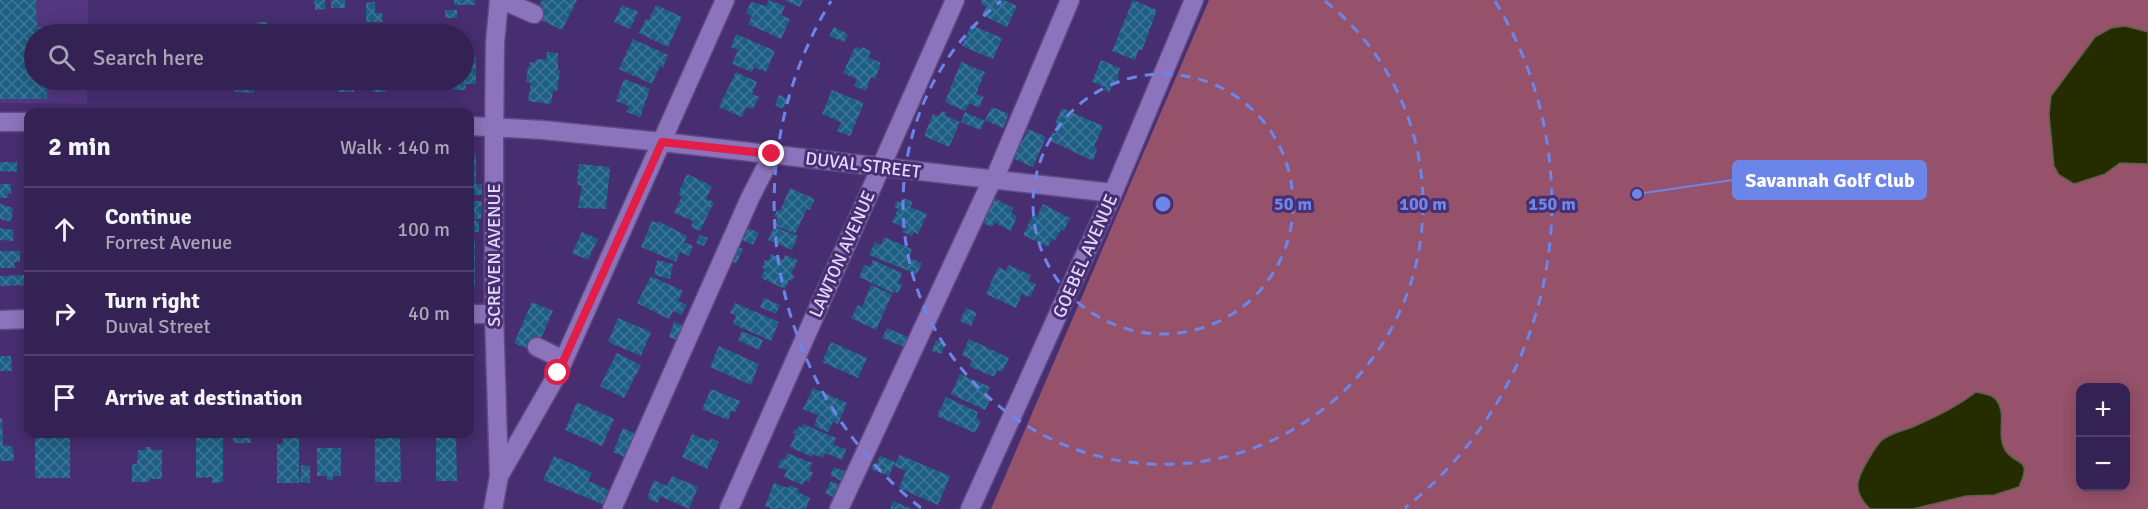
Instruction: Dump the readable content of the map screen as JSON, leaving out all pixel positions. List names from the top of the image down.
{
  "streets": {
    "street": [
      "DUVAL STREET",
      "LAWTON AVENUE",
      "SCREVEN AVENUE",
      "GOEBEL AVENUE"
    ]
  },
  "crossings": [
    ["DUVAL STREET", "LAWTON AVENUE"],
    ["DUVAL STREET", "SCREVEN AVENUE"],
    ["DUVAL STREET", "GOEBEL AVENUE"]
  ],
  "places": ["Savannah Golf Club"],
  "page": {
    "search": "Search here",
    "heading": ["2 min", "Walk · 140 m"],
    "list": [
      ["Continue", "Forrest Avenue", "100 m"],
      ["Turn right", "Duval Street", "40 m"],
      "Arrive at destination"
    ],
    "map_buttons": ["+", "−"]
  },
  "rings": ["50 m", "100 m", "150 m"]
}
